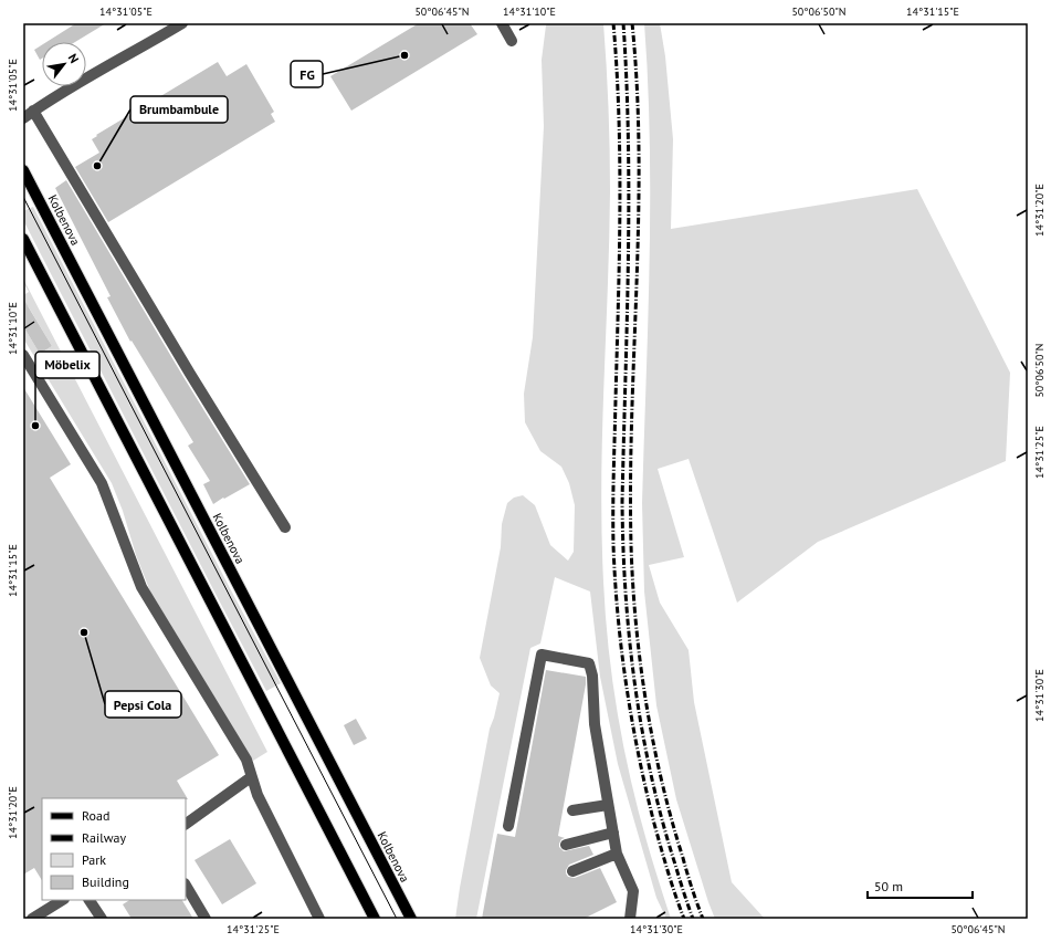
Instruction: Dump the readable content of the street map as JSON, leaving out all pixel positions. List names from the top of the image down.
{
  "streets": {
    "main road": ["Kolbenova"]
  },
  "places": [
    "FG",
    "Brumbambule",
    "Möbelix",
    "Pepsi Cola"
  ],
  "legend": [
    "Road",
    "Railway",
    "Park",
    "Building"
  ],
  "scale_bar": "50 m",
  "north": "top right",
  "coordinates": [
    "14°31'05\"E",
    "50°06'45\"N",
    "14°31'10\"E",
    "50°06'50\"N",
    "14°31'15\"E",
    "14°31'20\"E",
    "14°31'25\"E",
    "14°31'30\"E"
  ]
}
